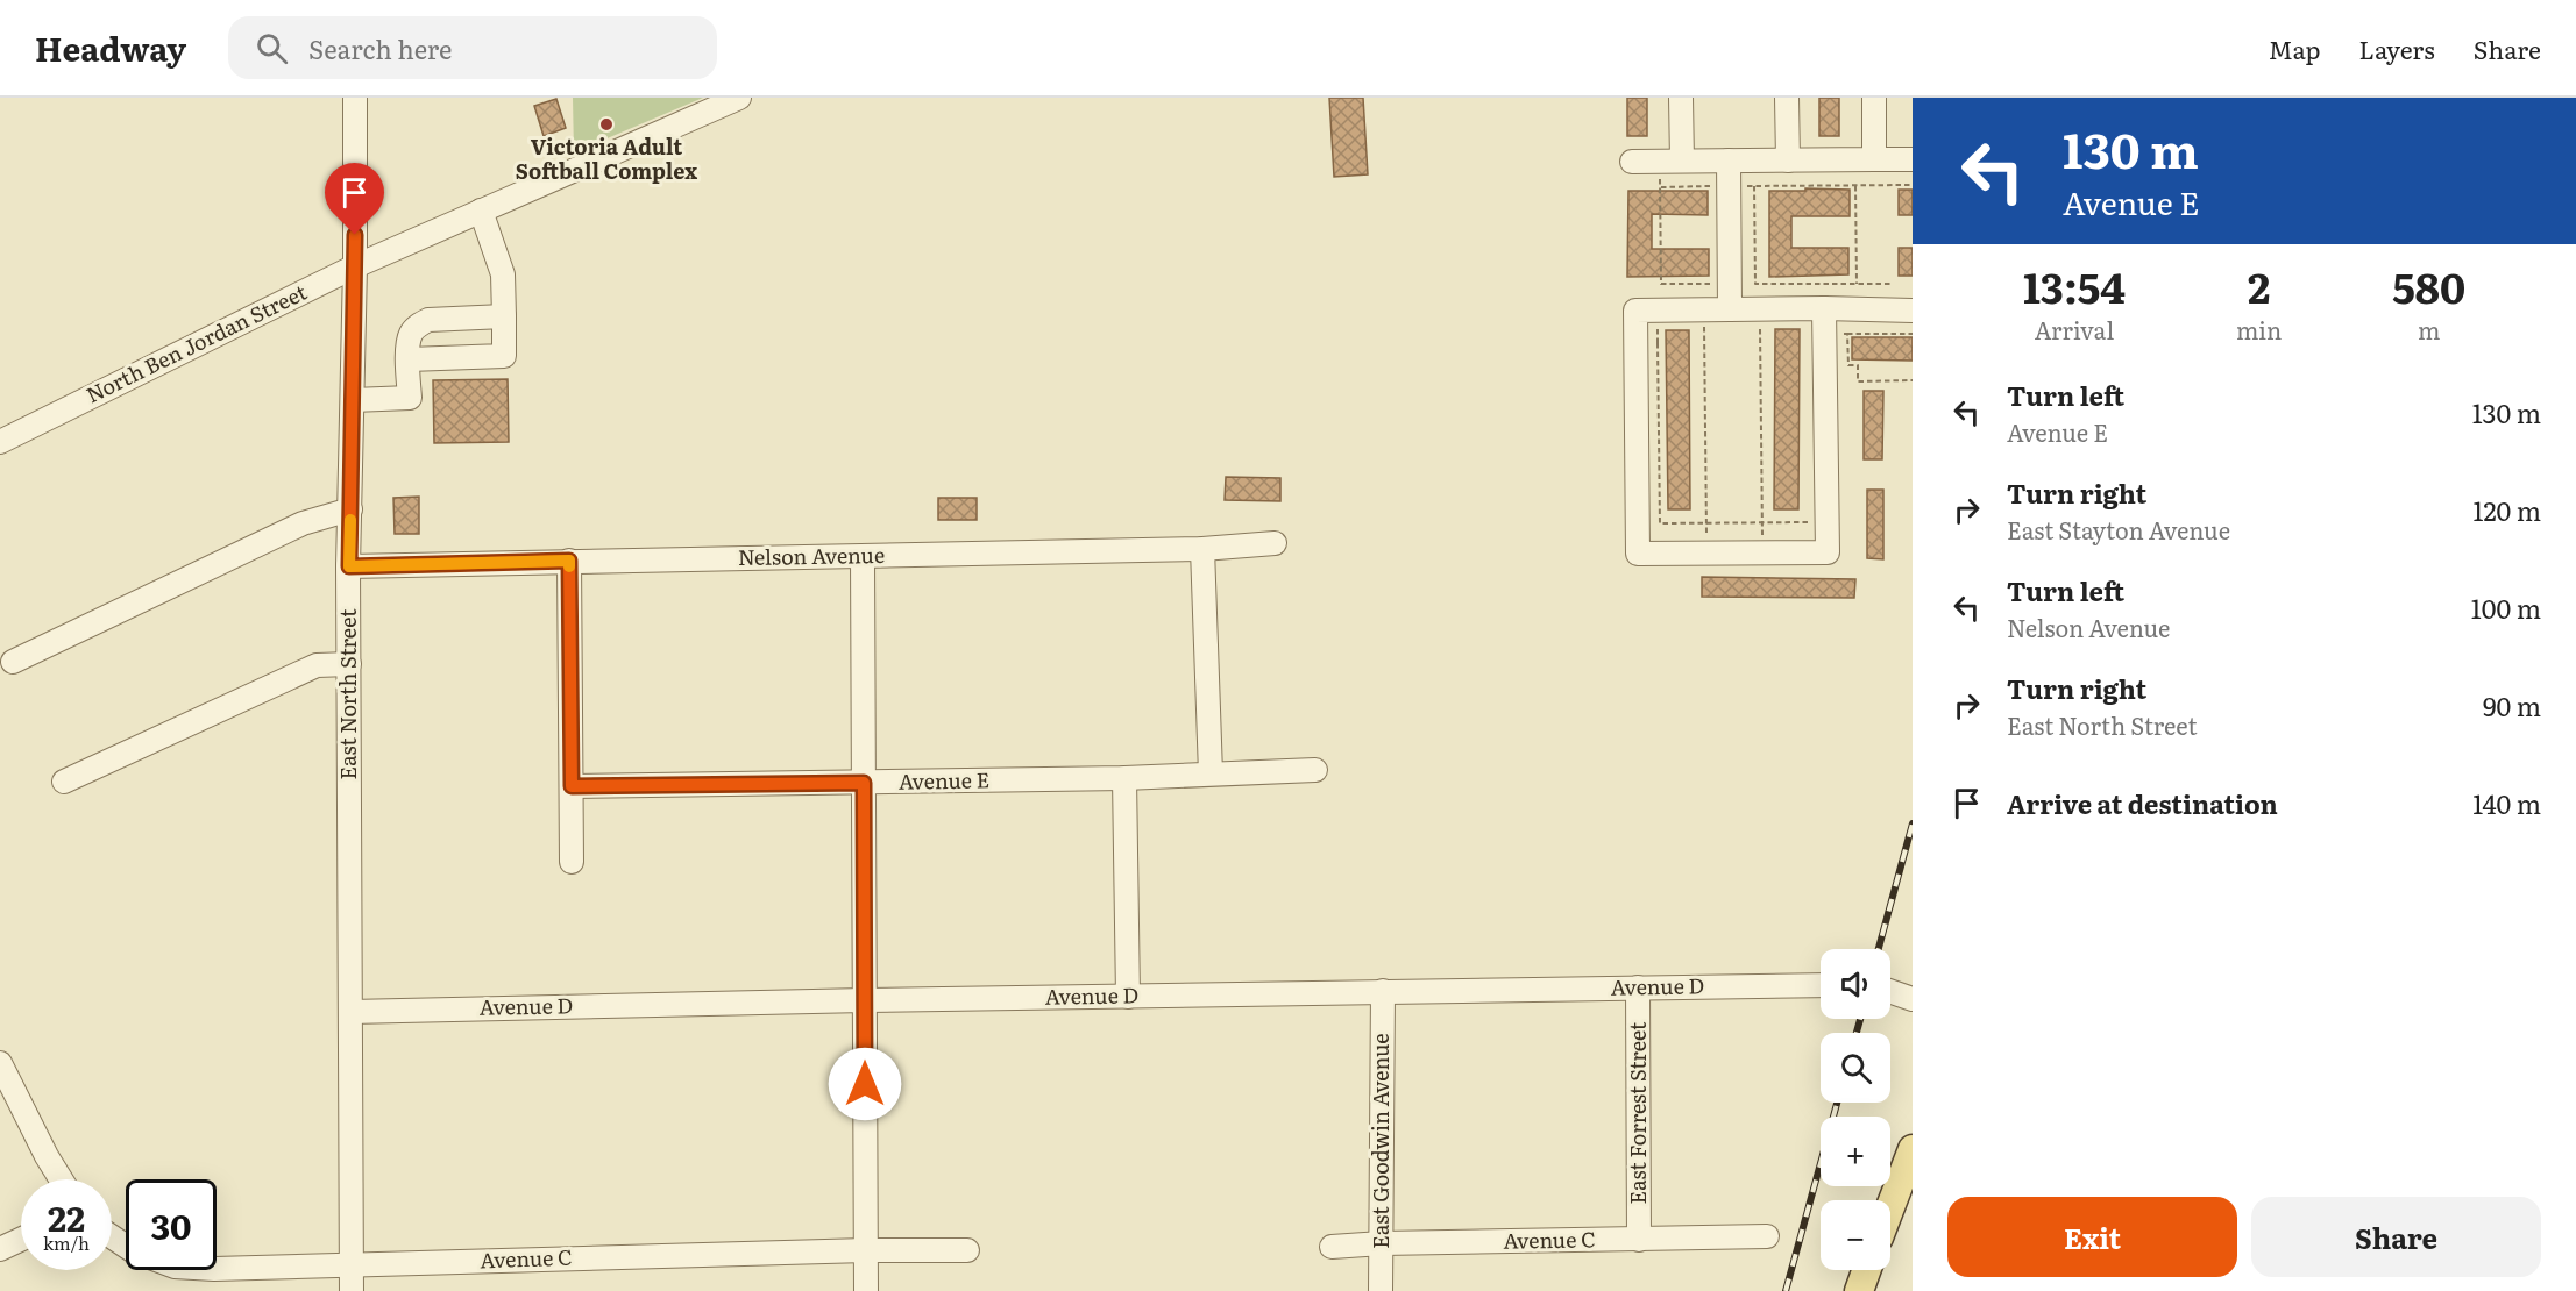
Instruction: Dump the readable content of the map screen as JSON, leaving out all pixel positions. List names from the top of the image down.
{
  "streets": {
    "street": [
      "North Ben Jordan Street",
      "Nelson Avenue",
      "East North Street",
      "Avenue E",
      "Avenue D",
      "East Forrest Street",
      "East Goodwin Avenue",
      "Avenue C"
    ]
  },
  "crossings": [
    ["North Ben Jordan Street", "East North Street"],
    ["Nelson Avenue", "East North Street"],
    ["East North Street", "Avenue D"],
    ["East North Street", "Avenue C"],
    ["Avenue D", "East Forrest Street"],
    ["Avenue D", "East Goodwin Avenue"],
    ["East Forrest Street", "Avenue C"],
    ["East Goodwin Avenue", "Avenue C"]
  ],
  "places": ["Victoria Adult Softball Complex"],
  "page": {
    "header": "Headway",
    "search": "Search here",
    "nav": ["Map", "Layers", "Share"],
    "turn": ["130 m", "Avenue E"],
    "eta": [
      "13:54",
      "Arrival",
      "2",
      "min",
      "580",
      "m"
    ],
    "list": [
      {
        "name": "Turn left",
        "note": "Avenue E",
        "value": "130 m"
      },
      {
        "name": "Turn right",
        "note": "East Stayton Avenue",
        "value": "120 m"
      },
      {
        "name": "Turn left",
        "note": "Nelson Avenue",
        "value": "100 m"
      },
      {
        "name": "Turn right",
        "note": "East North Street",
        "value": "90 m"
      },
      {
        "name": "Arrive at destination",
        "value": "140 m"
      }
    ],
    "map_buttons": ["+", "−"],
    "speed": "22 km/h",
    "limit": "30",
    "buttons": ["Exit", "Share"]
  }
}
